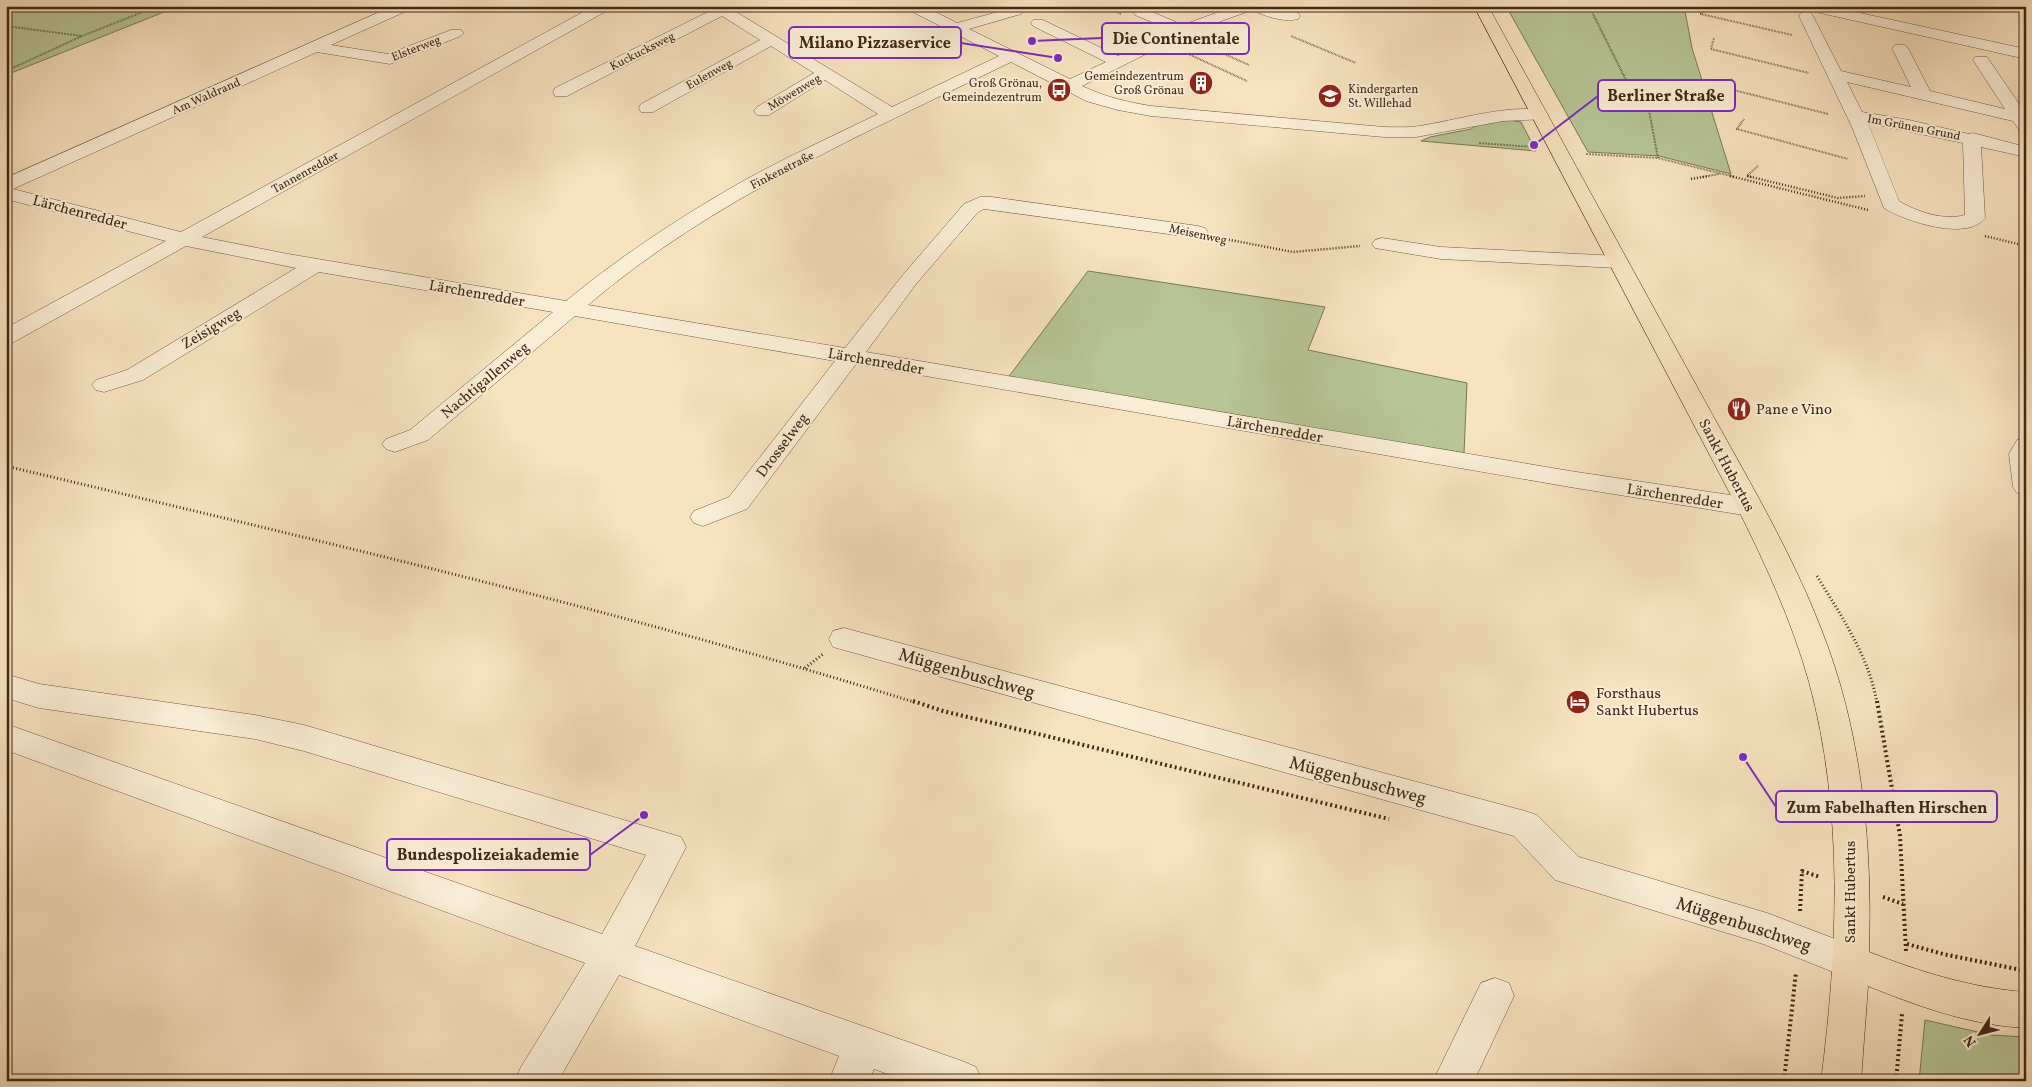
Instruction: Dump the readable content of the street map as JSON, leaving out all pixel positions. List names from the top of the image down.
{
  "streets": {
    "main road": ["Sankt Hubertus"],
    "street": [
      "Elsterweg",
      "Kuckucksweg",
      "Eulenweg",
      "Möwenweg",
      "Am Waldrand",
      "Im Grünen Grund",
      "Finkenstraße",
      "Tannenredder",
      "Lärchenredder",
      "Meisenweg",
      "Zeisigweg",
      "Nachtigallenweg",
      "Drosselweg",
      "Müggenbuschweg"
    ]
  },
  "crossings": [
    ["Elsterweg", "Am Waldrand"],
    ["Finkenstraße", "Lärchenredder"],
    ["Finkenstraße", "Nachtigallenweg"],
    ["Tannenredder", "Lärchenredder"],
    ["Lärchenredder", "Meisenweg"],
    ["Lärchenredder", "Zeisigweg"],
    ["Lärchenredder", "Nachtigallenweg"],
    ["Lärchenredder", "Drosselweg"],
    ["Lärchenredder", "Sankt Hubertus"],
    ["Meisenweg", "Drosselweg"],
    ["Sankt Hubertus", "Müggenbuschweg"]
  ],
  "places": {
    "other": [
      "Die Continentale",
      "Milano Pizzaservice",
      "Berliner Straße",
      "Zum Fabelhaften Hirschen",
      "Bundespolizeiakademie"
    ],
    "building": ["Gemeindezentrum Groß Grönau"],
    "bus stop": ["Groß Grönau, Gemeindezentrum"],
    "school or university": ["Kindergarten St. Willehad"],
    "restaurant": ["Pane e Vino"],
    "hotel": ["Forsthaus Sankt Hubertus"]
  },
  "north": "bottom left"
}
